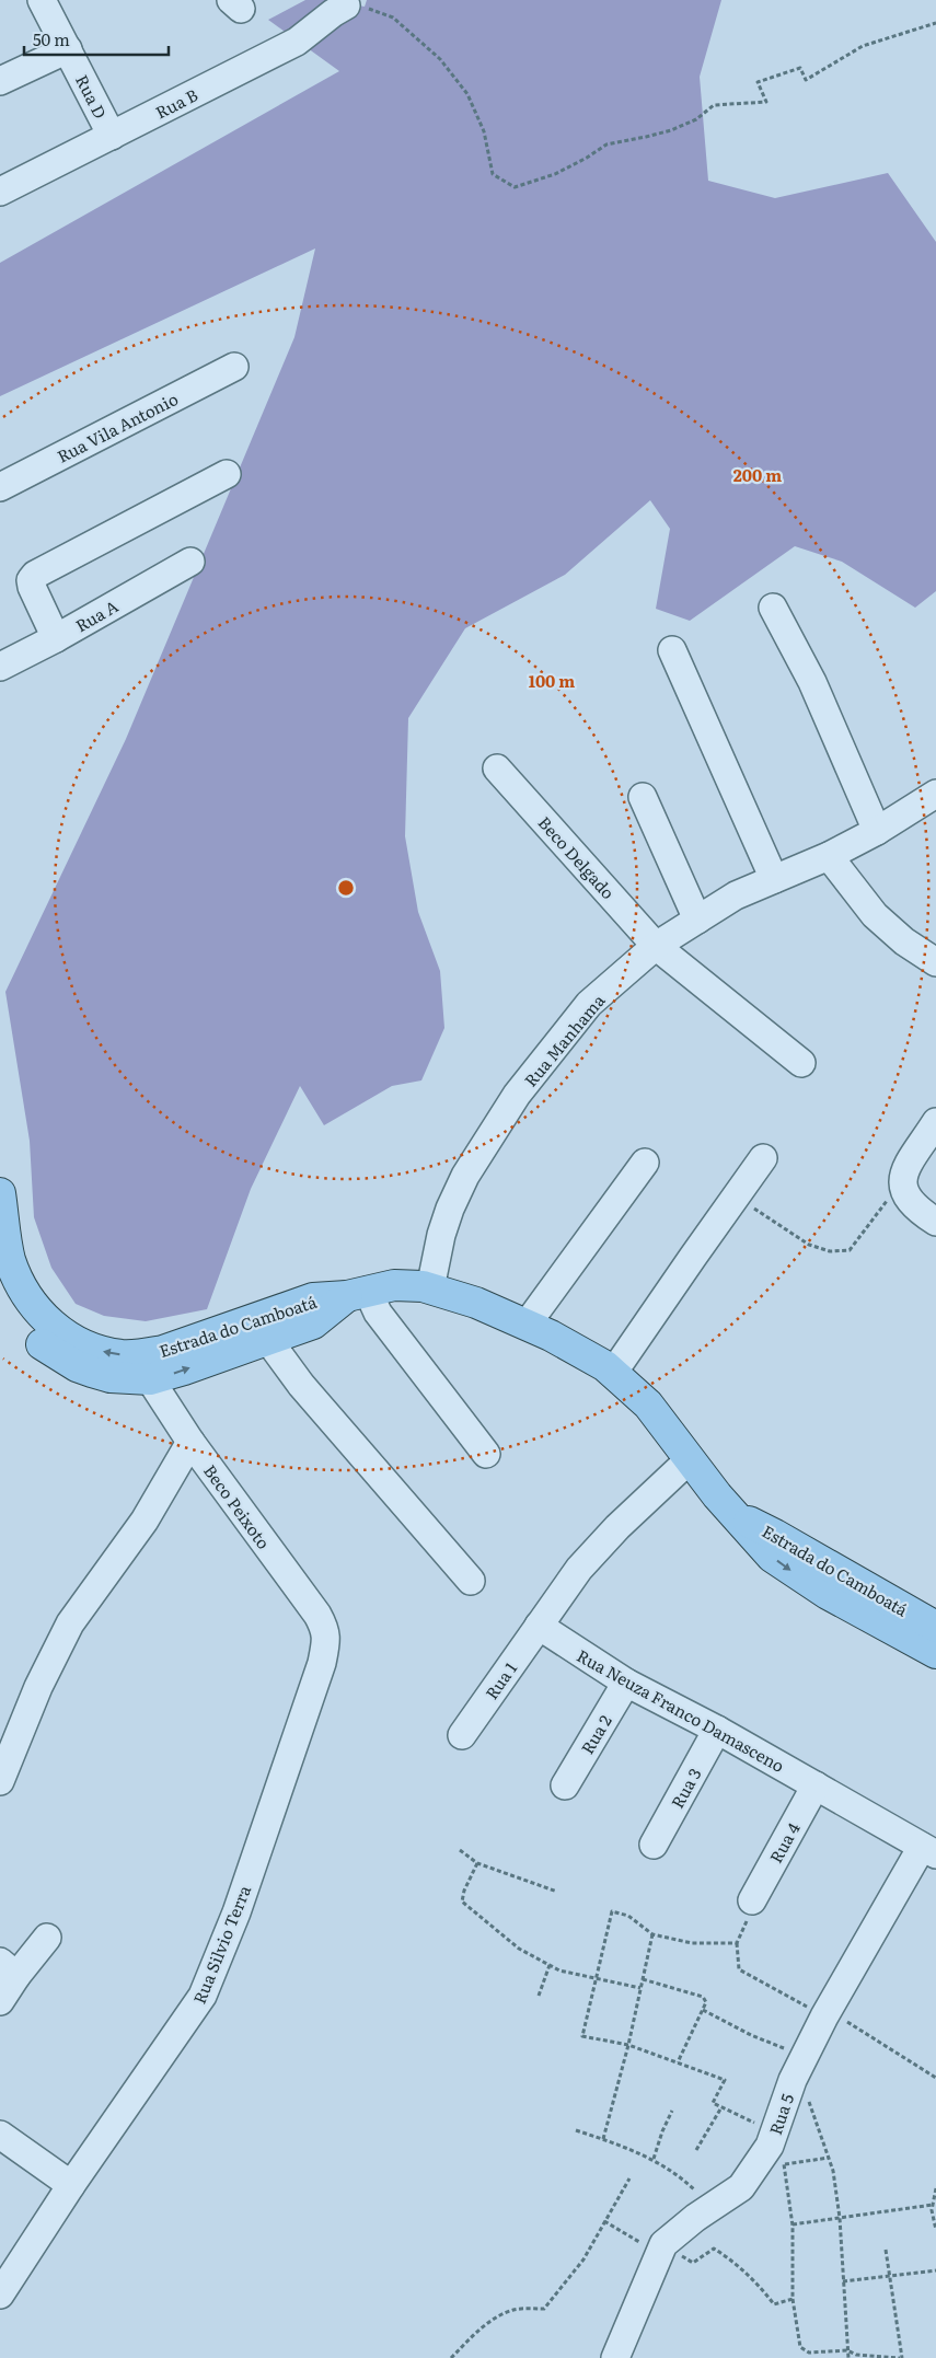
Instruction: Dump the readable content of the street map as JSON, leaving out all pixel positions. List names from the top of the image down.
{
  "streets": {
    "main road": ["Estrada do Camboatá"],
    "street": [
      "Rua D",
      "Rua B",
      "Rua Vila Antonio",
      "Rua A",
      "Beco Delgado",
      "Rua Manhama",
      "Beco Peixoto",
      "Rua 1",
      "Rua Neuza Franco Damasceno",
      "Rua 2",
      "Rua 3",
      "Rua 4",
      "Rua Silvio Terra",
      "Rua 5"
    ]
  },
  "crossings": [
    ["Rua D", "Rua B"],
    ["Beco Delgado", "Rua Manhama"],
    ["Rua Manhama", "Estrada do Camboatá"],
    ["Estrada do Camboatá", "Beco Peixoto"],
    ["Beco Peixoto", "Rua Silvio Terra"],
    ["Rua 1", "Rua Neuza Franco Damasceno"],
    ["Rua Neuza Franco Damasceno", "Rua 2"],
    ["Rua Neuza Franco Damasceno", "Rua 3"],
    ["Rua Neuza Franco Damasceno", "Rua 4"],
    ["Rua Neuza Franco Damasceno", "Rua 5"]
  ],
  "scale_bar": "50 m",
  "rings": ["200 m", "100 m"]
}
